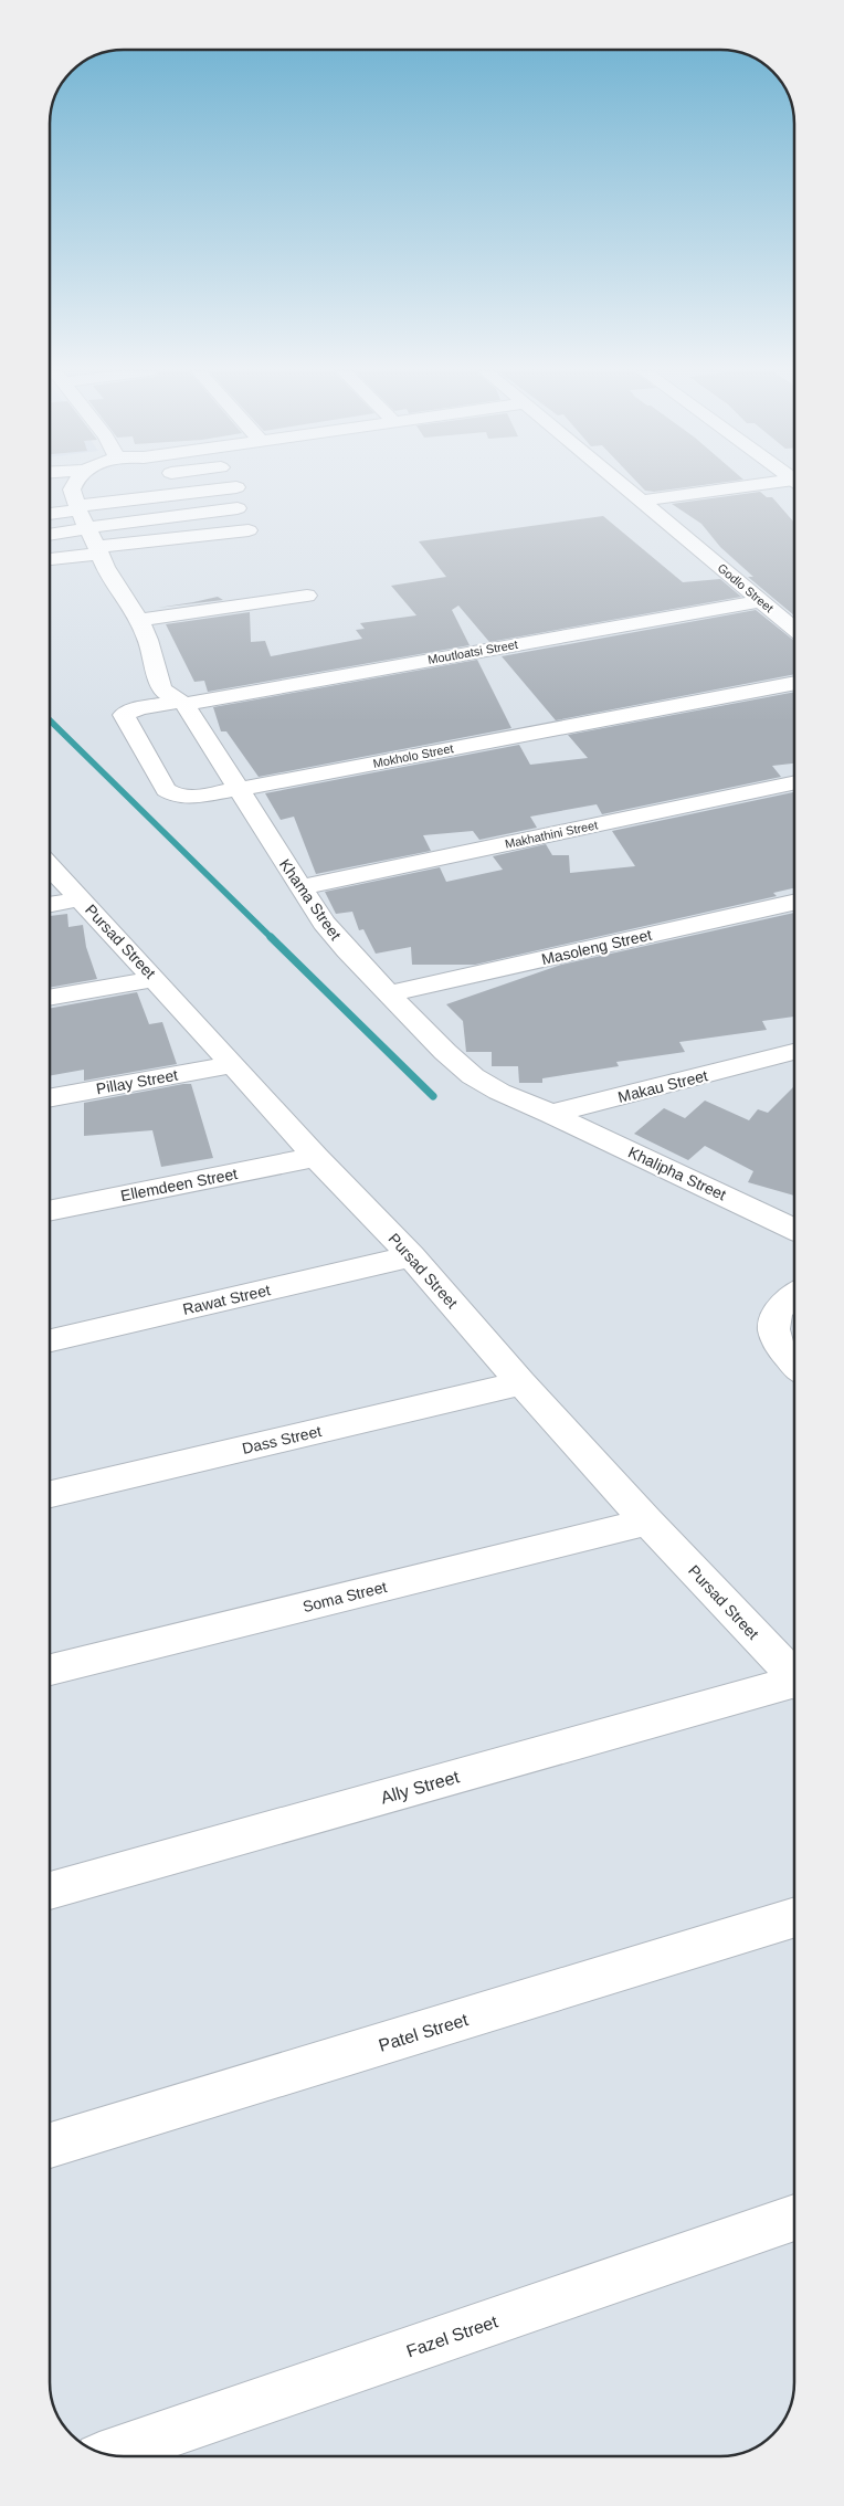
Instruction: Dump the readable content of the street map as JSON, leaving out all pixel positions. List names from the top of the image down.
{
  "streets": {
    "street": [
      "Godlo Street",
      "Moutloatsi Street",
      "Mokholo Street",
      "Makhathini Street",
      "Khama Street",
      "Pursad Street",
      "Masoleng Street",
      "Pillay Street",
      "Makau Street",
      "Khalipha Street",
      "Ellemdeen Street",
      "Rawat Street",
      "Dass Street",
      "Soma Street",
      "Ally Street",
      "Patel Street",
      "Fazel Street"
    ]
  },
  "crossings": [
    ["Godlo Street", "Moutloatsi Street"],
    ["Moutloatsi Street", "Mokholo Street"],
    ["Moutloatsi Street", "Khama Street"],
    ["Mokholo Street", "Khama Street"],
    ["Makhathini Street", "Khama Street"],
    ["Khama Street", "Masoleng Street"],
    ["Khama Street", "Makau Street"],
    ["Khama Street", "Khalipha Street"],
    ["Pursad Street", "Pillay Street"],
    ["Pursad Street", "Ellemdeen Street"],
    ["Pursad Street", "Rawat Street"],
    ["Pursad Street", "Dass Street"],
    ["Pursad Street", "Soma Street"],
    ["Makau Street", "Khalipha Street"]
  ]
}
